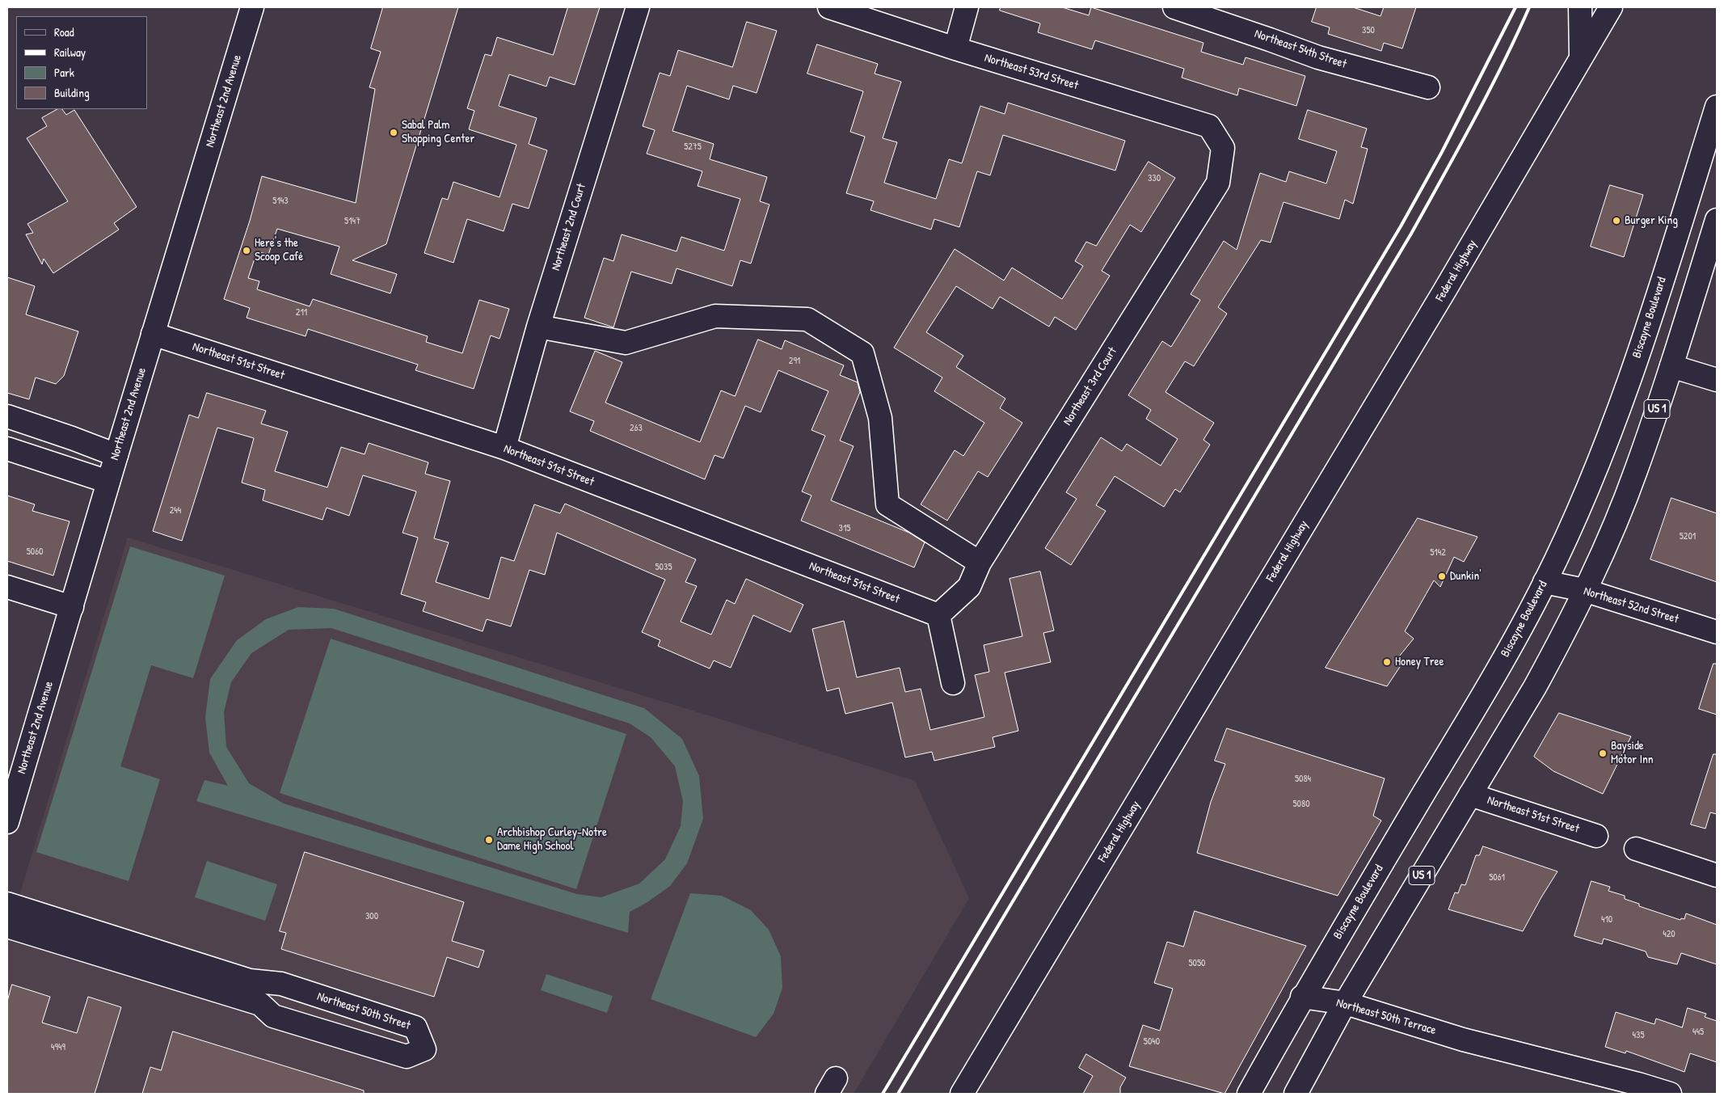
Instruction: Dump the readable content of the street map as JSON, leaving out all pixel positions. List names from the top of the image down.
{
  "streets": {
    "street": [
      "Northeast 54th Street",
      "Northeast 53rd Street",
      "Northeast 2nd Avenue",
      "Northeast 2nd Court",
      "Federal Highway",
      "Biscayne Boulevard",
      "Northeast 51st Street",
      "Northeast 3rd Court",
      "US 1",
      "Northeast 52nd Street",
      "Northeast 50th Street",
      "Northeast 50th Terrace"
    ]
  },
  "crossings": [
    ["Northeast 53rd Street", "Northeast 3rd Court"],
    ["Northeast 2nd Avenue", "Northeast 51st Street"],
    ["Northeast 2nd Court", "Northeast 51st Street"],
    ["Biscayne Boulevard", "Northeast 52nd Street"],
    ["Biscayne Boulevard", "Northeast 50th Terrace"],
    ["Northeast 51st Street", "Northeast 3rd Court"],
    ["Northeast 51st Street", "US 1"],
    ["US 1", "Northeast 52nd Street"],
    ["US 1", "Northeast 50th Terrace"]
  ],
  "places": [
    "Sabal Palm Shopping Center",
    "Burger King",
    "Here's the Scoop Café",
    "Dunkin'",
    "Honey Tree",
    "Bayside Motor Inn",
    "Archbishop Curley-Notre Dame High School"
  ],
  "house_numbers": [
    "350",
    "5275",
    "330",
    "5143",
    "5147",
    "211",
    "291",
    "263",
    "244",
    "315",
    "5201",
    "5060",
    "5142",
    "5035",
    "5084",
    "5080",
    "5061",
    "300",
    "410",
    "420",
    "5050",
    "445",
    "435",
    "5040",
    "4949"
  ],
  "legend": [
    "Road",
    "Railway",
    "Park",
    "Building"
  ]
}
